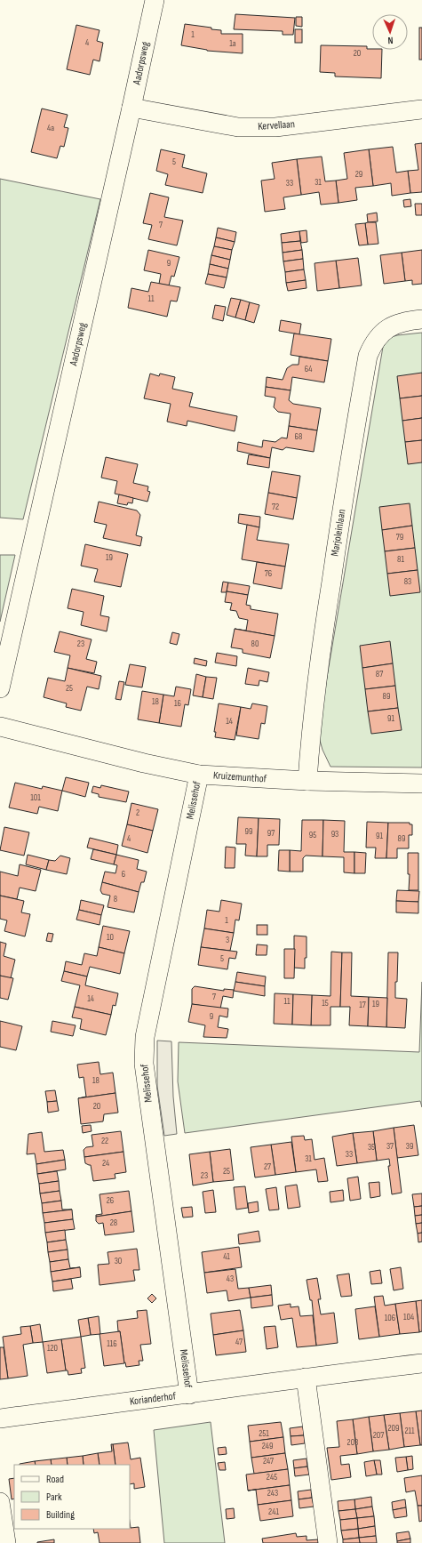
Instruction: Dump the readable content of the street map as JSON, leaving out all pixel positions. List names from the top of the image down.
{
  "streets": {
    "street": [
      "Aadorpsweg",
      "Kervellaan",
      "Marjoleinlaan",
      "Kruizemunthof",
      "Melissehof",
      "Korianderhof"
    ]
  },
  "crossings": [
    ["Aadorpsweg", "Kervellaan"],
    ["Marjoleinlaan", "Kruizemunthof"],
    ["Kruizemunthof", "Melissehof"],
    ["Melissehof", "Korianderhof"]
  ],
  "house_numbers": [
    "1",
    "4",
    "1a",
    "20",
    "4a",
    "5",
    "29",
    "31",
    "33",
    "7",
    "9",
    "11",
    "64",
    "68",
    "72",
    "79",
    "19",
    "81",
    "76",
    "83",
    "23",
    "80",
    "87",
    "25",
    "89",
    "18",
    "16",
    "91",
    "14",
    "101",
    "2",
    "99",
    "97",
    "93",
    "95",
    "91",
    "4",
    "89",
    "6",
    "8",
    "1",
    "10",
    "3",
    "5",
    "7",
    "14",
    "11",
    "15",
    "19",
    "17",
    "9",
    "18",
    "20",
    "22",
    "37",
    "39",
    "35",
    "33",
    "31",
    "24",
    "27",
    "25",
    "23",
    "26",
    "28",
    "41",
    "30",
    "43",
    "104",
    "106",
    "47",
    "116",
    "120",
    "209",
    "211",
    "251",
    "207",
    "203",
    "249",
    "247",
    "245",
    "243",
    "241"
  ],
  "legend": ["Road", "Park", "Building"],
  "north": "bottom"
}
